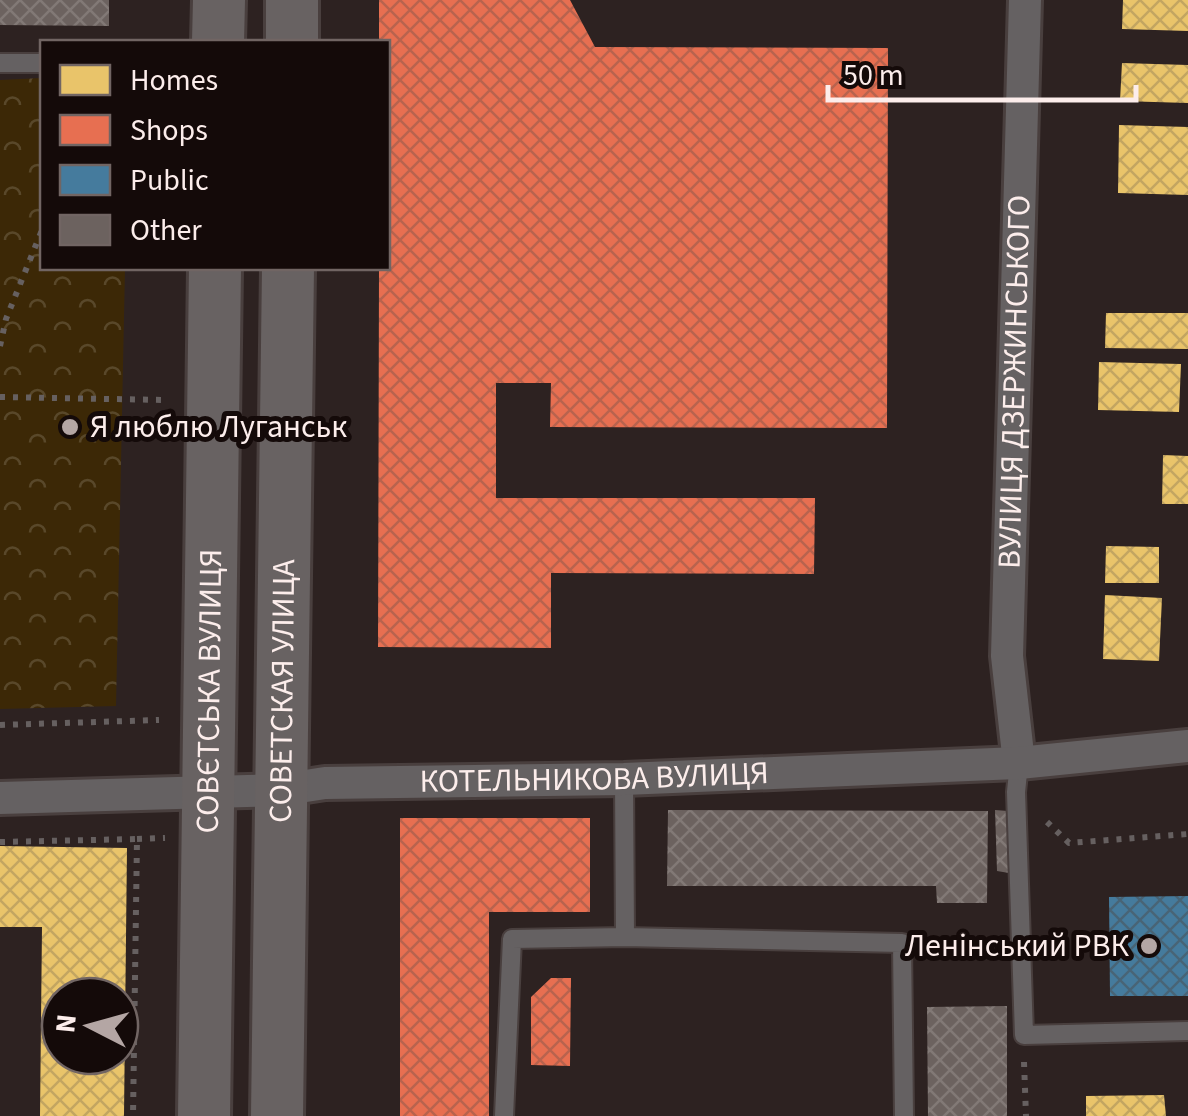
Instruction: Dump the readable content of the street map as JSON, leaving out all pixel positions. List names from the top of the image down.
{
  "streets": {
    "main road": ["СОВЄТСЬКА ВУЛИЦЯ", "СОВЕТСКАЯ УЛИЦА"],
    "street": ["ВУЛИЦЯ ДЗЕРЖИНСЬКОГО", "КОТЕЛЬНИКОВА ВУЛИЦЯ"]
  },
  "crossings": [
    ["ВУЛИЦЯ ДЗЕРЖИНСЬКОГО", "КОТЕЛЬНИКОВА ВУЛИЦЯ"],
    ["СОВЄТСЬКА ВУЛИЦЯ", "КОТЕЛЬНИКОВА ВУЛИЦЯ"],
    ["СОВЕТСКАЯ УЛИЦА", "КОТЕЛЬНИКОВА ВУЛИЦЯ"]
  ],
  "places": ["Я люблю Луганськ", "Ленінський РВК"],
  "legend": [
    "Homes",
    "Shops",
    "Public",
    "Other"
  ],
  "scale_bar": "50 m",
  "north": "left"
}
